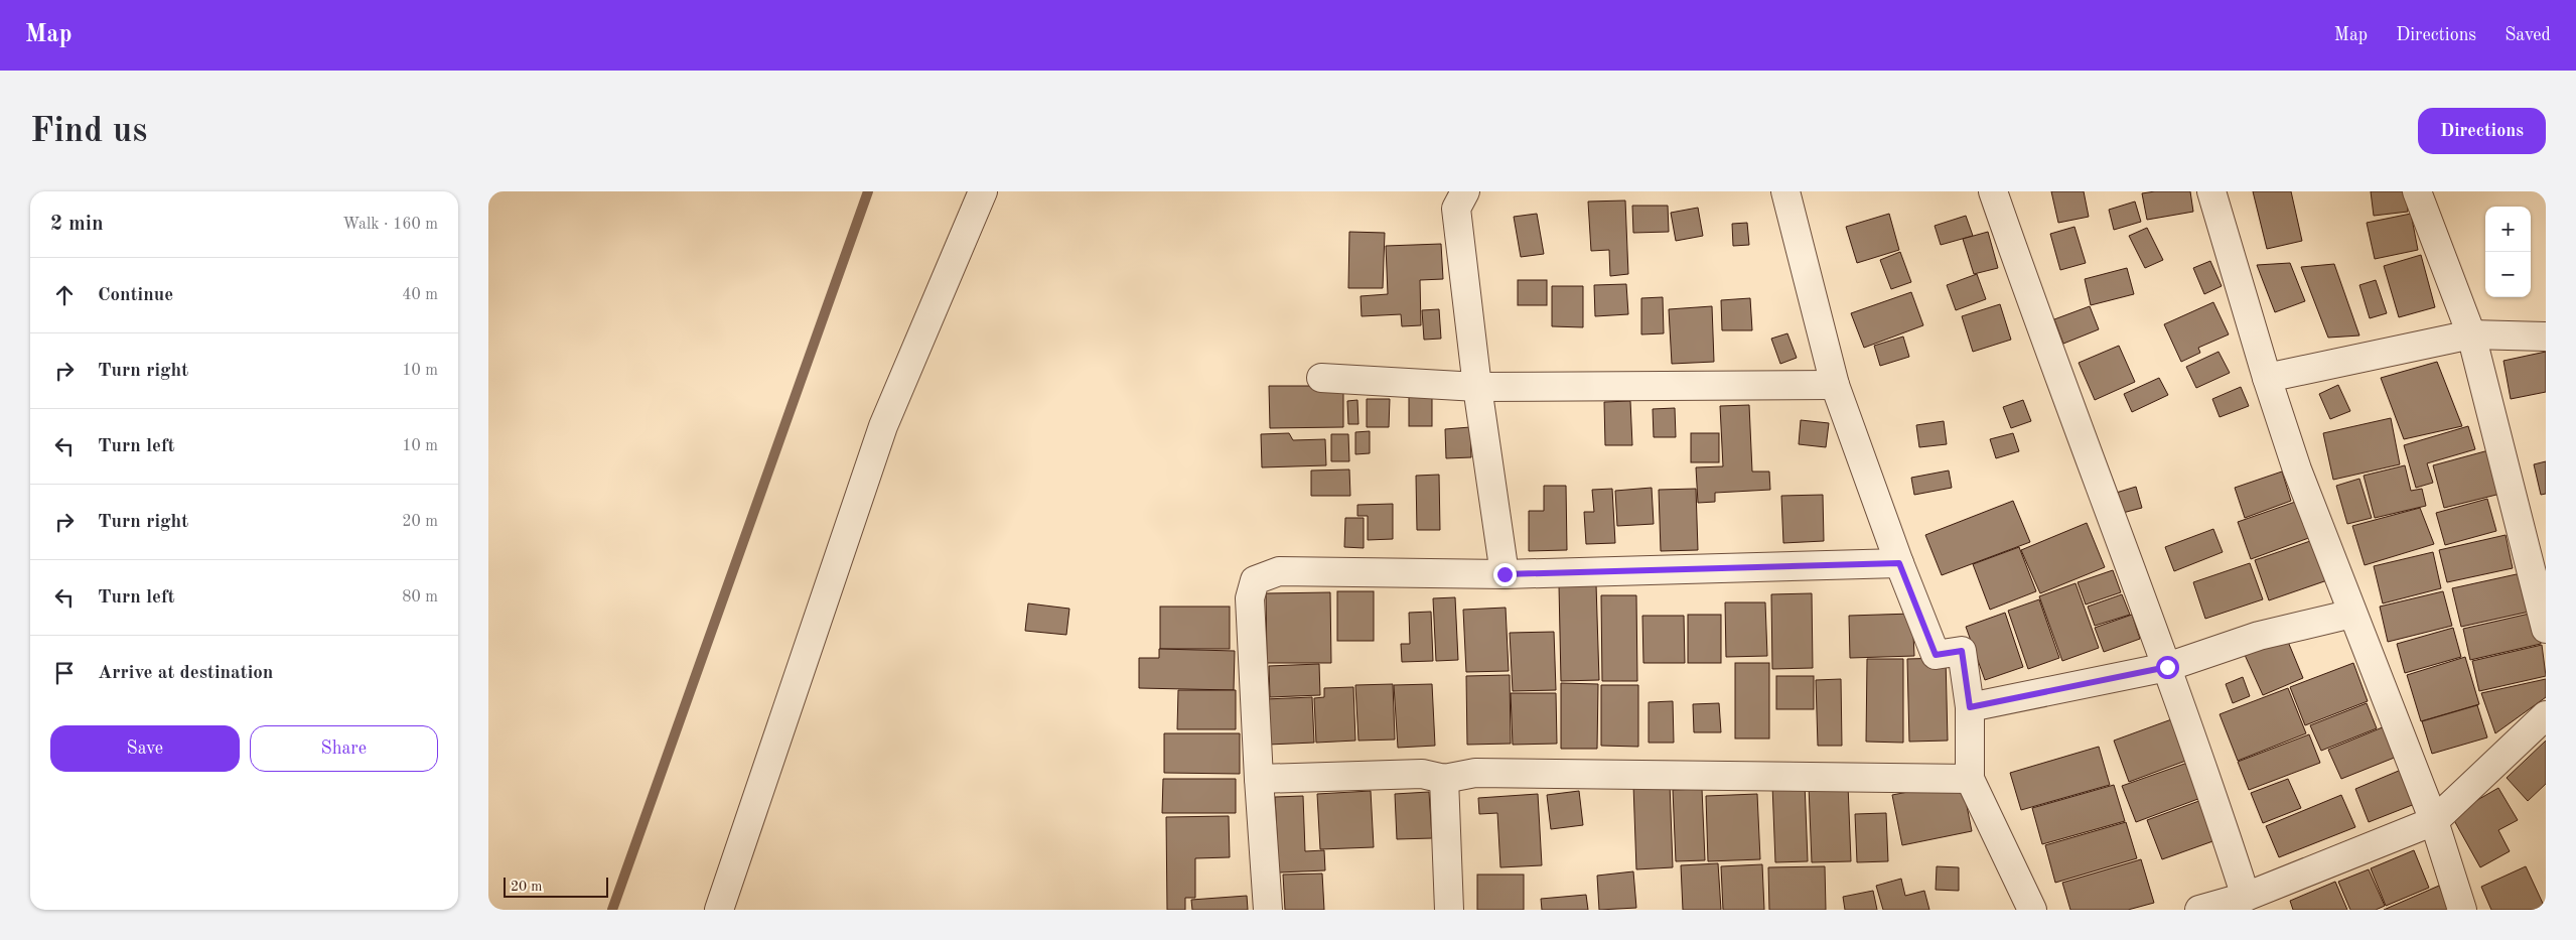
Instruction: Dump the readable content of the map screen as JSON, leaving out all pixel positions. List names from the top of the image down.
{
  "scale_bar": "20 m",
  "page": {
    "header": "Map",
    "nav": ["Map", "Directions", "Saved"],
    "buttons": [
      "Directions",
      ["Save", "Share"]
    ],
    "title": "Find us",
    "heading": ["2 min", "Walk · 160 m"],
    "map_buttons": ["+", "−"],
    "list": [
      ["Continue", "40 m"],
      ["Turn right", "10 m"],
      ["Turn left", "10 m"],
      ["Turn right", "20 m"],
      ["Turn left", "80 m"],
      "Arrive at destination"
    ],
    "scale": "20 m"
  }
}
